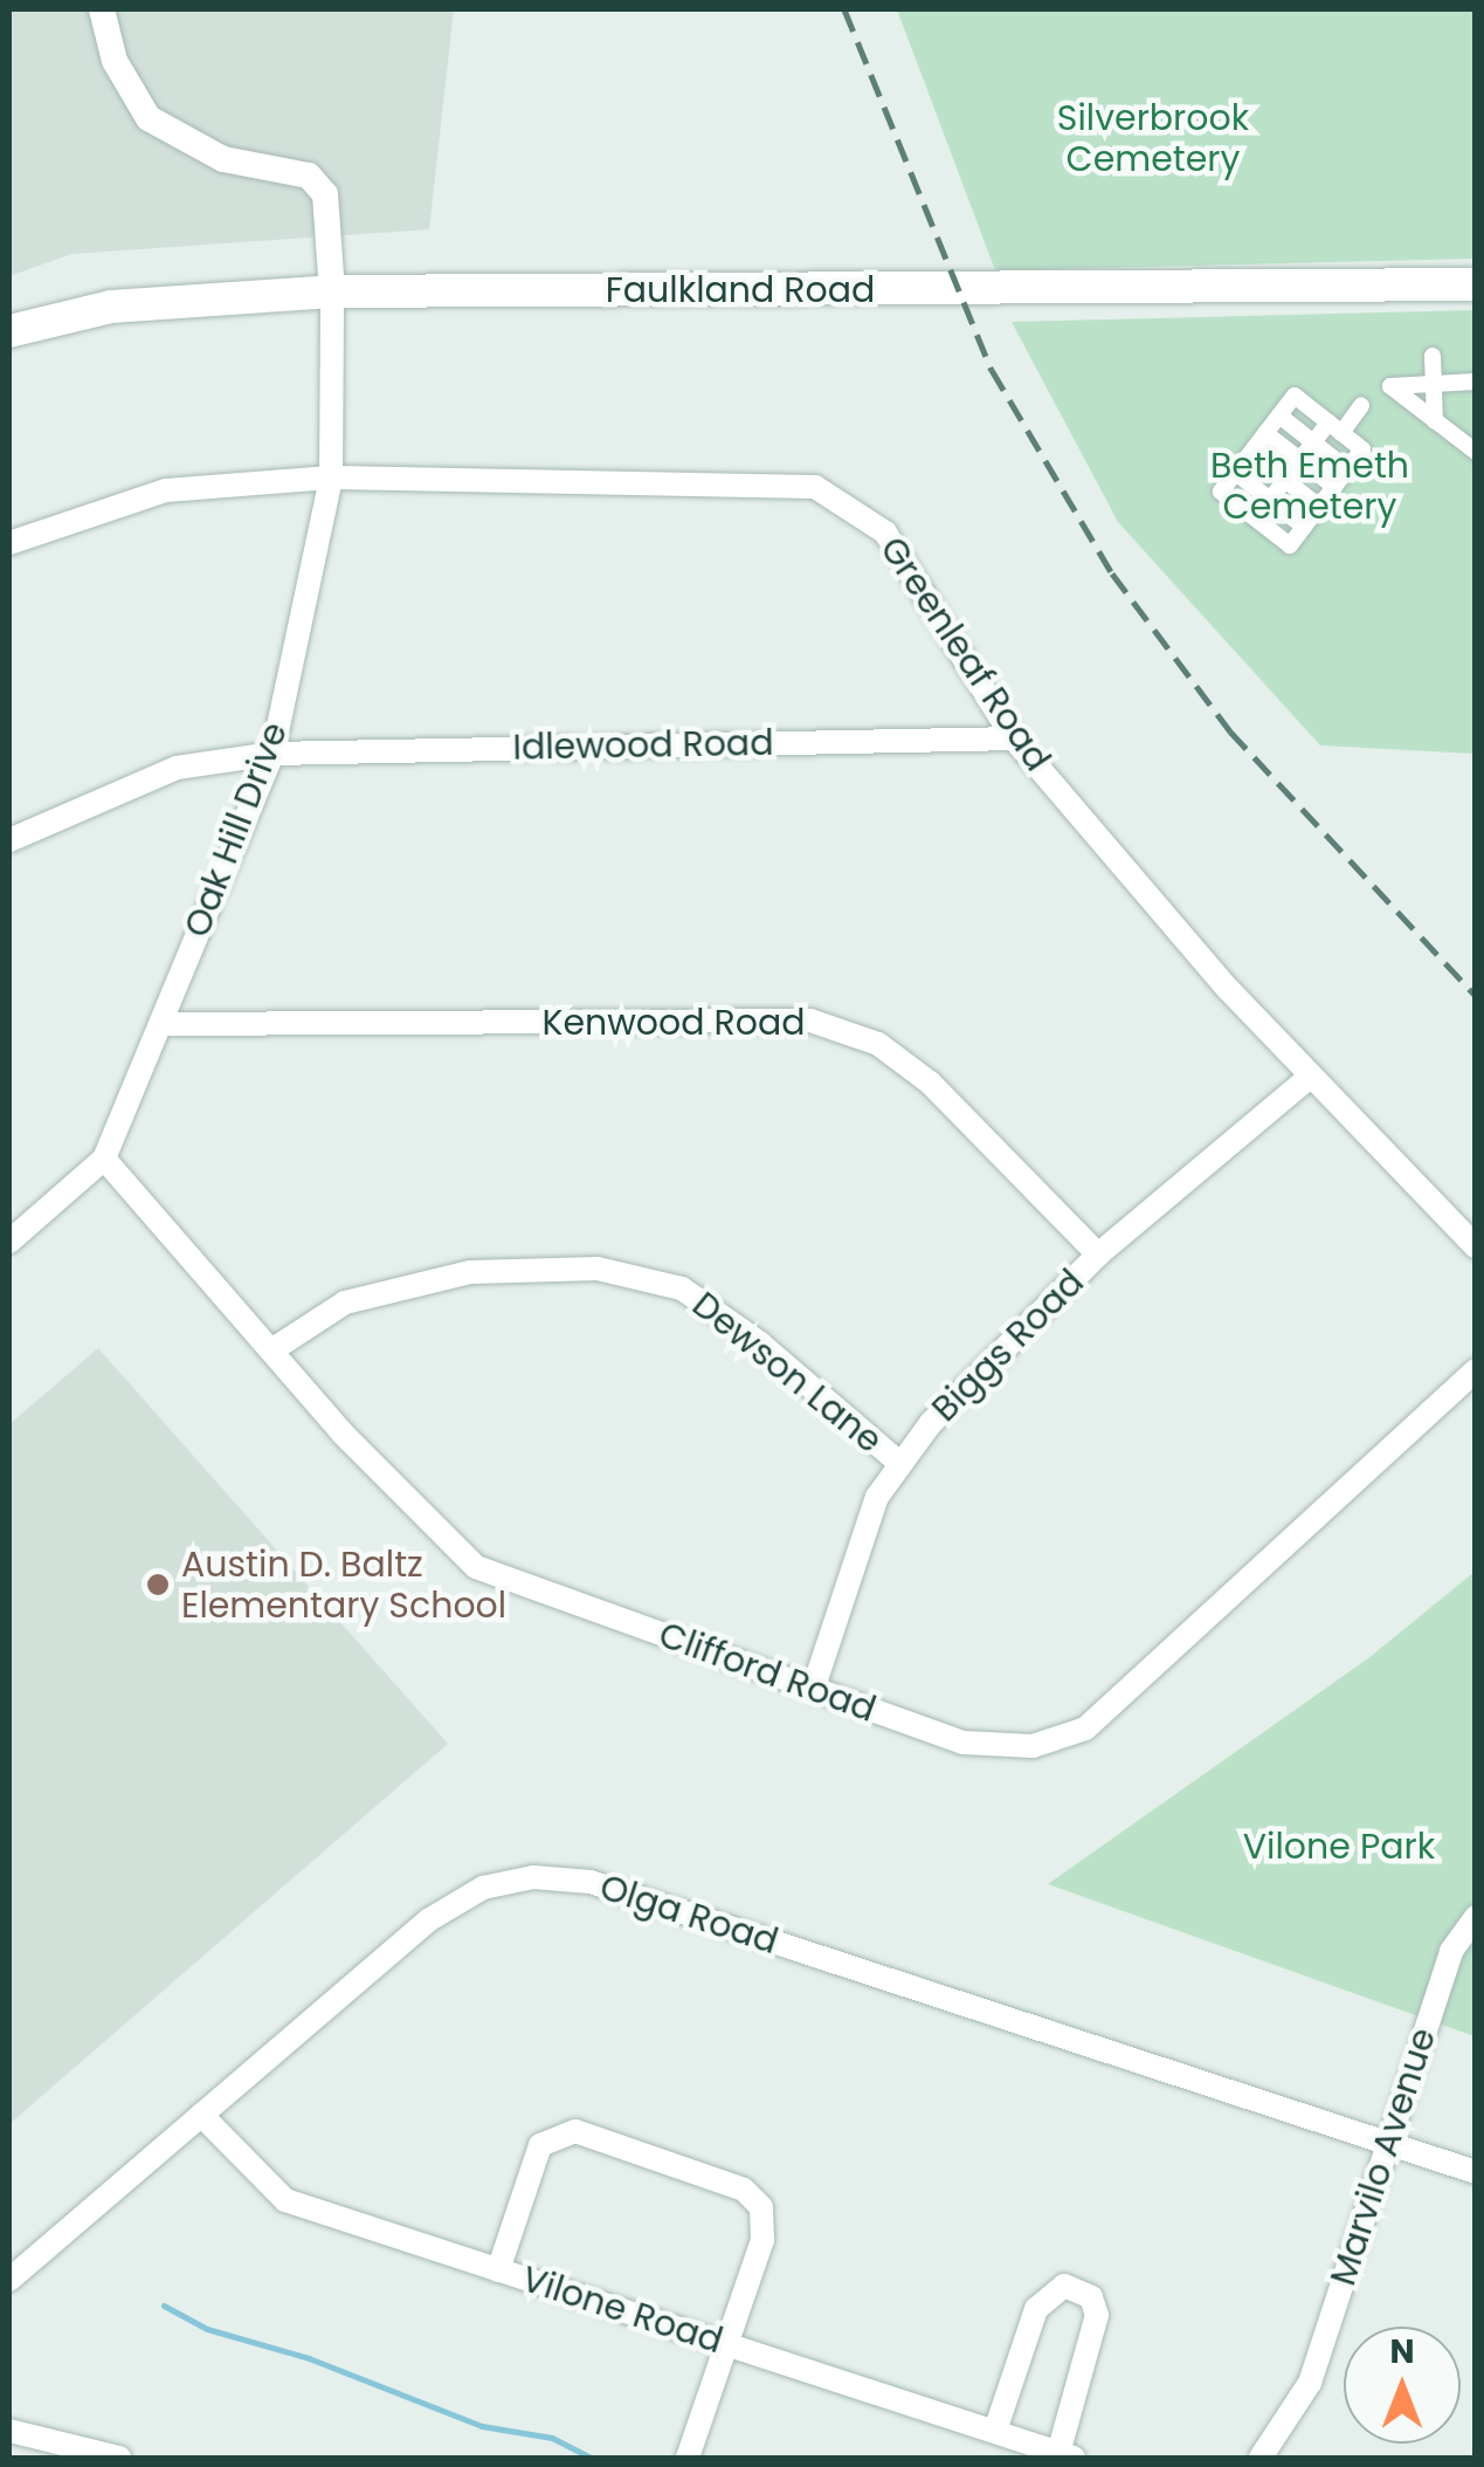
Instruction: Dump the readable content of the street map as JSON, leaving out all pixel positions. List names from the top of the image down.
{
  "streets": {
    "main road": ["Faulkland Road"],
    "street": [
      "Greenleaf Road",
      "Idlewood Road",
      "Oak Hill Drive",
      "Kenwood Road",
      "Biggs Road",
      "Dewson Lane",
      "Clifford Road",
      "Olga Road",
      "Marvilo Avenue",
      "Vilone Road"
    ]
  },
  "crossings": [
    ["Faulkland Road", "Oak Hill Drive"],
    ["Greenleaf Road", "Idlewood Road"],
    ["Greenleaf Road", "Oak Hill Drive"],
    ["Greenleaf Road", "Biggs Road"],
    ["Idlewood Road", "Oak Hill Drive"],
    ["Oak Hill Drive", "Kenwood Road"],
    ["Oak Hill Drive", "Clifford Road"],
    ["Kenwood Road", "Biggs Road"],
    ["Biggs Road", "Dewson Lane"],
    ["Biggs Road", "Clifford Road"],
    ["Dewson Lane", "Clifford Road"],
    ["Olga Road", "Marvilo Avenue"],
    ["Olga Road", "Vilone Road"]
  ],
  "parks": ["Silverbrook Cemetery", "Beth Emeth Cemetery", "Vilone Park"],
  "places": ["Austin D. Baltz Elementary School"],
  "north": "top"
}
